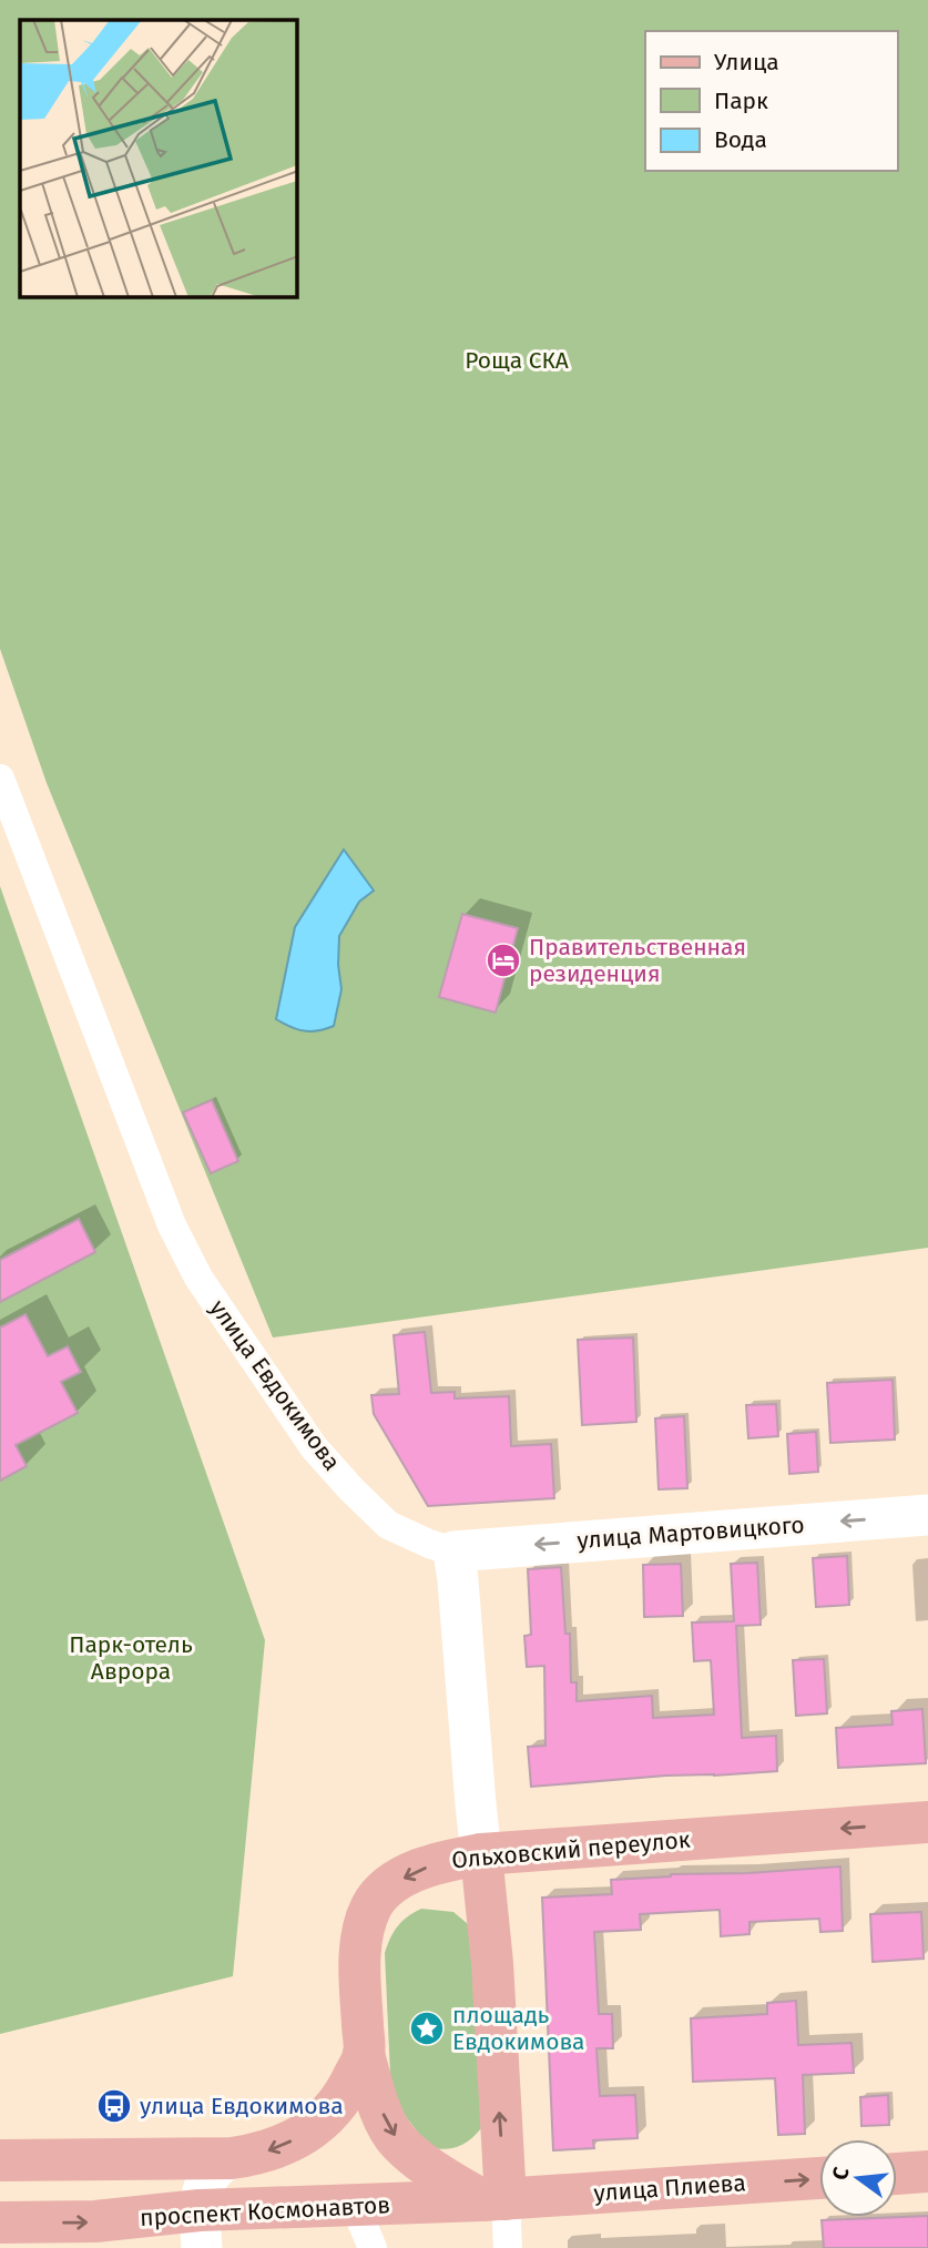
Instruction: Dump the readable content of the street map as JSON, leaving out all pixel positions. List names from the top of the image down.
{
  "streets": {
    "main road": ["Ольховский переулок", "улица Плиева", "проспект Космонавтов"],
    "street": ["улица Евдокимова", "улица Мартовицкого"]
  },
  "crossings": [
    ["улица Евдокимова", "улица Мартовицкого"],
    ["улица Плиева", "проспект Космонавтов"]
  ],
  "one_way": [
    "улица Мартовицкого",
    "Ольховский переулок",
    "улица Плиева",
    "проспект Космонавтов"
  ],
  "parks": ["Роща СКА", "Парк-отель Аврора"],
  "places": {
    "hotel": ["Правительственная резиденция"],
    "place": ["площадь Евдокимова"],
    "bus stop": ["улица Евдокимова"]
  },
  "legend": ["Улица", "Парк", "Вода"],
  "north": "left"
}
